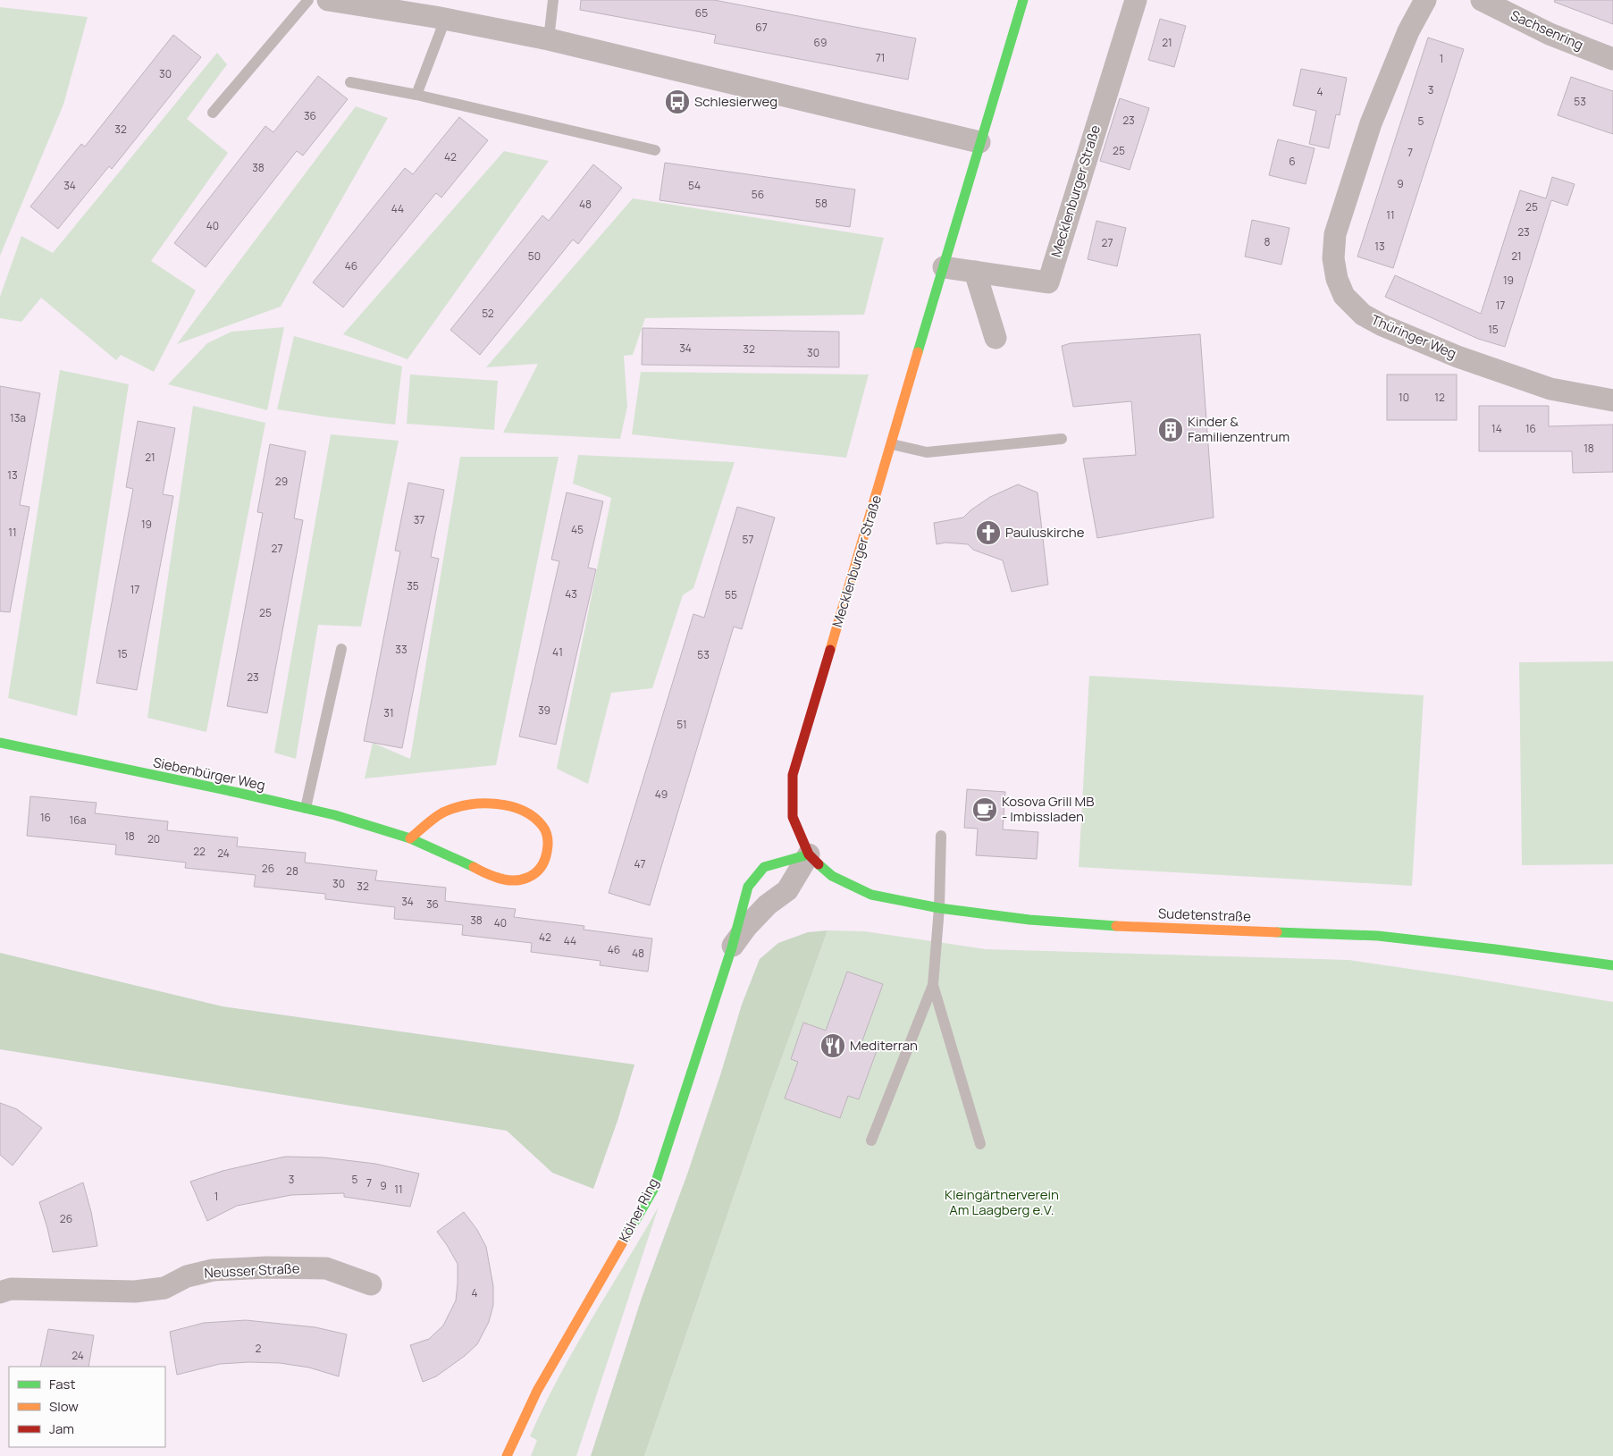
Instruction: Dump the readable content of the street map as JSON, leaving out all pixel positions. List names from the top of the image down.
{
  "streets": {
    "street": [
      "Sachsenring",
      "Mecklenburger Straße",
      "Thüringer Weg",
      "Siebenbürger Weg",
      "Sudetenstraße",
      "Kölner Ring",
      "Neusser Straße"
    ]
  },
  "crossings": [
    ["Mecklenburger Straße", "Sudetenstraße"],
    ["Mecklenburger Straße", "Kölner Ring"],
    ["Sudetenstraße", "Kölner Ring"]
  ],
  "parks": ["Kleingärtnerverein Am Laagberg e.V."],
  "places": {
    "bus stop": ["Schlesierweg"],
    "building": ["Kinder & Familienzentrum"],
    "church": ["Pauluskirche"],
    "cafe": ["Kosova Grill MB - Imbissladen"],
    "restaurant": ["Mediterran"]
  },
  "house_numbers": [
    "65",
    "67",
    "69",
    "21",
    "71",
    "1",
    "30",
    "3",
    "4",
    "53",
    "36",
    "23",
    "5",
    "32",
    "25",
    "7",
    "42",
    "6",
    "38",
    "9",
    "34",
    "54",
    "56",
    "58",
    "48",
    "25",
    "44",
    "11",
    "40",
    "23",
    "8",
    "27",
    "13",
    "50",
    "21",
    "46",
    "19",
    "17",
    "52",
    "15",
    "34",
    "32",
    "30",
    "10",
    "12",
    "13a",
    "14",
    "16",
    "18",
    "21",
    "13",
    "29",
    "37",
    "19",
    "45",
    "11",
    "57",
    "27",
    "35",
    "17",
    "43",
    "55",
    "25",
    "33",
    "41",
    "15",
    "53",
    "23",
    "39",
    "31",
    "51",
    "49",
    "16",
    "16a",
    "18",
    "20",
    "22",
    "24",
    "47",
    "26",
    "28",
    "30",
    "32",
    "34",
    "36",
    "38",
    "40",
    "42",
    "44",
    "46",
    "48",
    "3",
    "5",
    "7",
    "9",
    "11",
    "1",
    "26",
    "4",
    "2",
    "24"
  ],
  "legend": ["Fast", "Slow", "Jam"]
}
